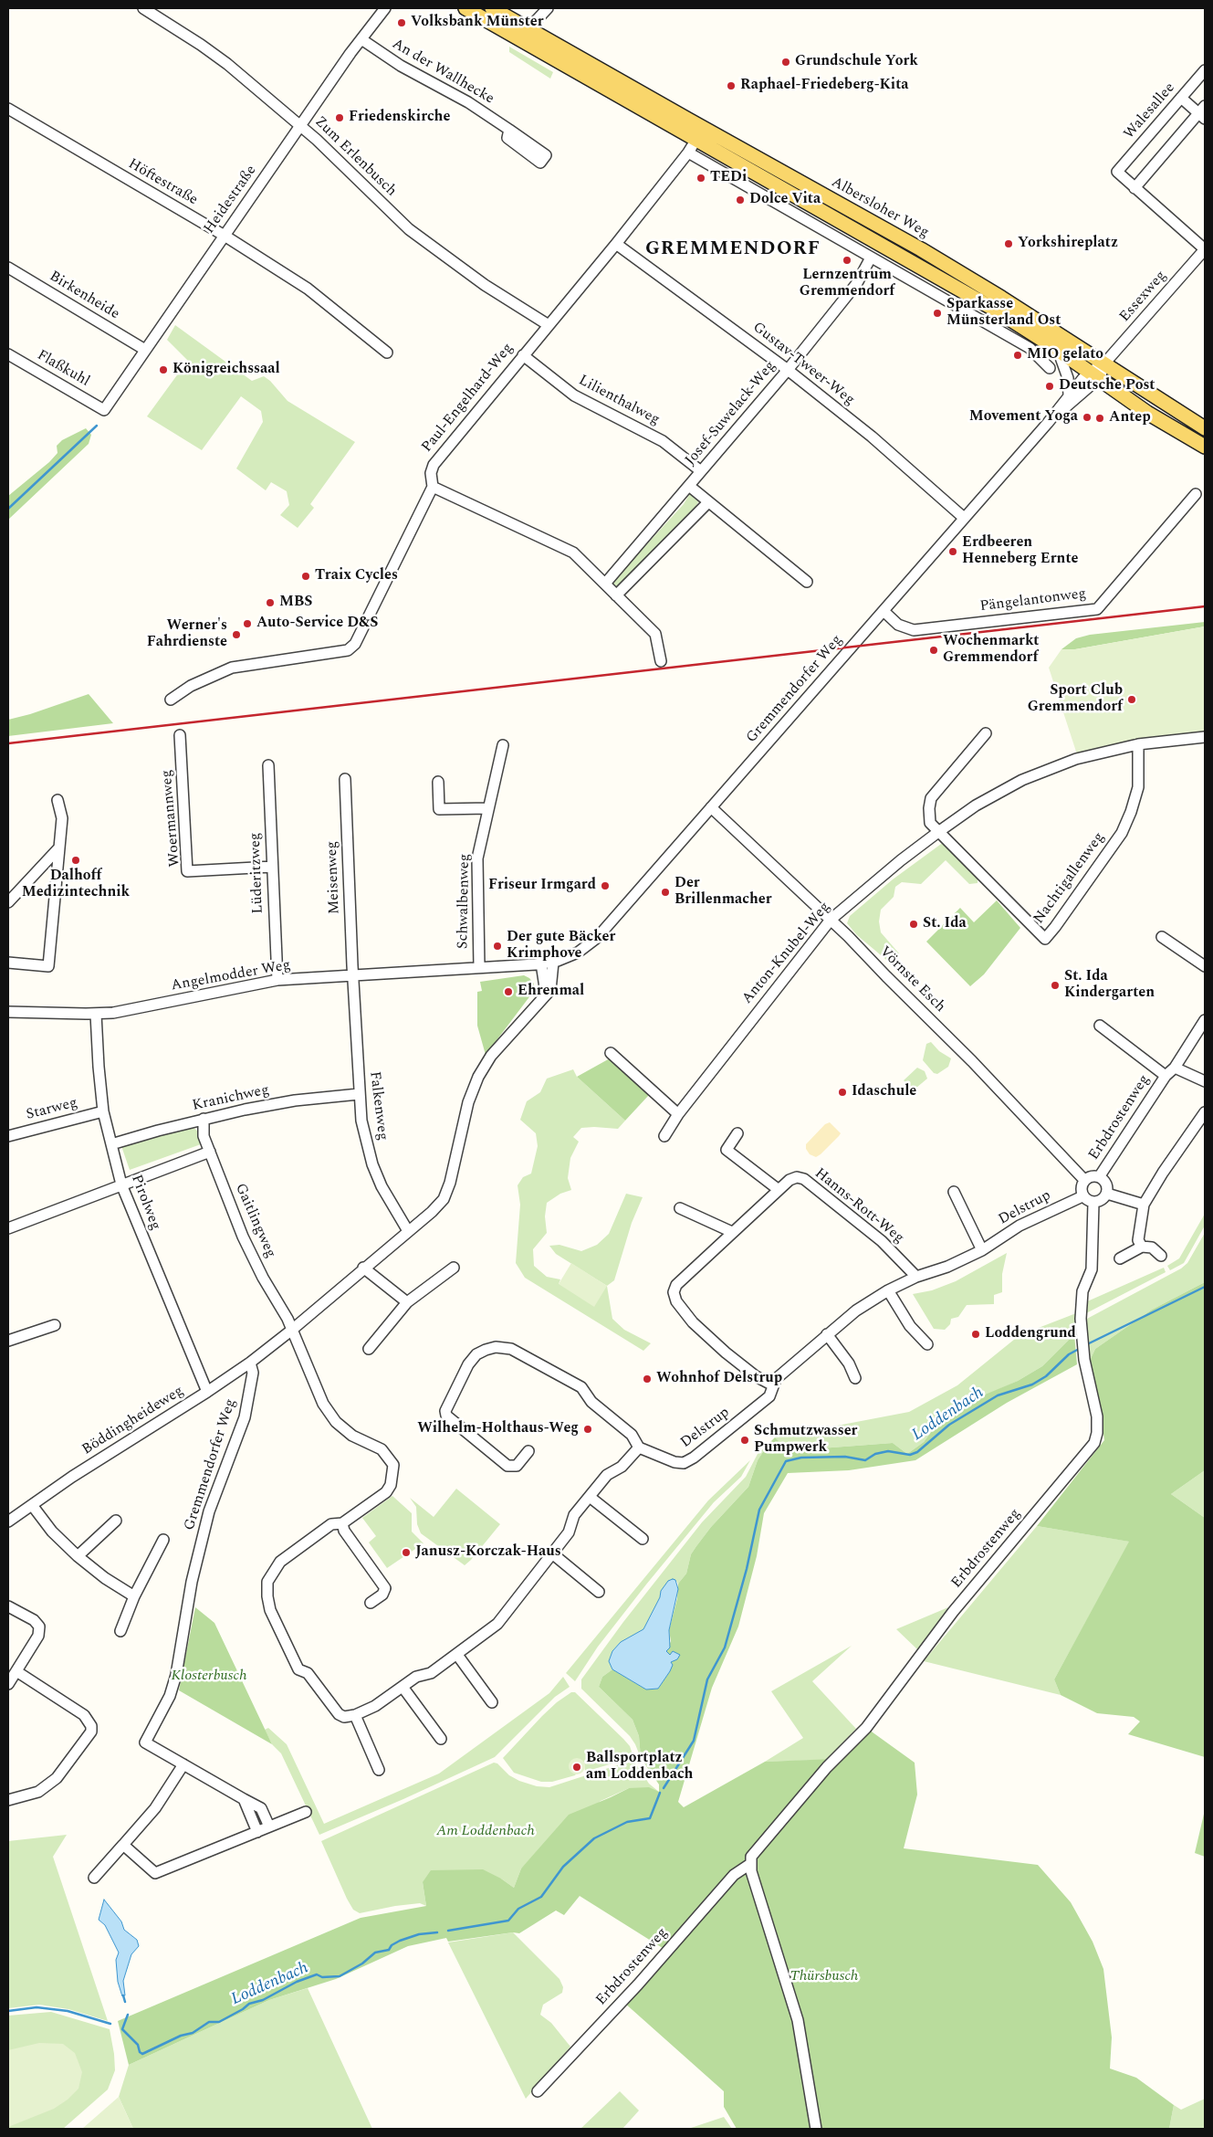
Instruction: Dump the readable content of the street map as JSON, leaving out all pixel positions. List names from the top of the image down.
{
  "streets": {
    "main road": ["Albersloher Weg"],
    "street": [
      "An der Wallhecke",
      "Walesallee",
      "Zum Erlenbusch",
      "Höftestraße",
      "Heidestraße",
      "Birkenheide",
      "Essexweg",
      "Gustav-Tweer-Weg",
      "Flaßkuhl",
      "Paul-Engelhard-Weg",
      "Lilienthalweg",
      "Josef-Suwelack-Weg",
      "Pängelantonweg",
      "Gremmendorfer Weg",
      "Woermannweg",
      "Lüderitzweg",
      "Meisenweg",
      "Nachtigallenweg",
      "Schwalbenweg",
      "Anton-Knubel-Weg",
      "Angelmodder Weg",
      "Vörnste Esch",
      "Kranichweg",
      "Falkenweg",
      "Starweg",
      "Erbdrostenweg",
      "Pirolweg",
      "Hanns-Rott-Weg",
      "Delstrup",
      "Gaitlingweg",
      "Böddingheideweg"
    ]
  },
  "crossings": [
    ["An der Wallhecke", "Heidestraße"],
    ["Walesallee", "Essexweg"],
    ["Zum Erlenbusch", "Heidestraße"],
    ["Zum Erlenbusch", "Paul-Engelhard-Weg"],
    ["Höftestraße", "Heidestraße"],
    ["Heidestraße", "Birkenheide"],
    ["Heidestraße", "Flaßkuhl"],
    ["Albersloher Weg", "Essexweg"],
    ["Albersloher Weg", "Paul-Engelhard-Weg"],
    ["Albersloher Weg", "Gremmendorfer Weg"],
    ["Essexweg", "Gremmendorfer Weg"],
    ["Gustav-Tweer-Weg", "Paul-Engelhard-Weg"],
    ["Gustav-Tweer-Weg", "Josef-Suwelack-Weg"],
    ["Gustav-Tweer-Weg", "Gremmendorfer Weg"],
    ["Paul-Engelhard-Weg", "Lilienthalweg"],
    ["Lilienthalweg", "Josef-Suwelack-Weg"],
    ["Pängelantonweg", "Gremmendorfer Weg"],
    ["Gremmendorfer Weg", "Angelmodder Weg"],
    ["Gremmendorfer Weg", "Vörnste Esch"],
    ["Gremmendorfer Weg", "Böddingheideweg"],
    ["Woermannweg", "Lüderitzweg"],
    ["Lüderitzweg", "Angelmodder Weg"],
    ["Meisenweg", "Angelmodder Weg"],
    ["Meisenweg", "Falkenweg"],
    ["Nachtigallenweg", "Anton-Knubel-Weg"],
    ["Schwalbenweg", "Angelmodder Weg"],
    ["Anton-Knubel-Weg", "Vörnste Esch"],
    ["Angelmodder Weg", "Falkenweg"],
    ["Angelmodder Weg", "Pirolweg"],
    ["Vörnste Esch", "Erbdrostenweg"],
    ["Vörnste Esch", "Delstrup"],
    ["Kranichweg", "Falkenweg"],
    ["Kranichweg", "Pirolweg"],
    ["Kranichweg", "Gaitlingweg"],
    ["Starweg", "Pirolweg"],
    ["Erbdrostenweg", "Delstrup"],
    ["Pirolweg", "Böddingheideweg"],
    ["Hanns-Rott-Weg", "Delstrup"]
  ],
  "districts": ["GREMMENDORF"],
  "water": ["Loddenbach"],
  "parks": ["Klosterbusch", "Am Loddenbach", "Thürsbusch"],
  "places": [
    "Volksbank Münster",
    "Grundschule York",
    "Raphael-Friedeberg-Kita",
    "Friedenskirche",
    "TEDi",
    "Dolce Vita",
    "Yorkshireplatz",
    "Lernzentrum Gremmendorf",
    "Sparkasse Münsterland Ost",
    "MIO gelato",
    "Königreichssaal",
    "Deutsche Post",
    "Movement Yoga",
    "Antep",
    "Erdbeeren Henneberg Ernte",
    "Traix Cycles",
    "MBS",
    "Auto-Service D&S",
    "Werner's Fahrdienste",
    "Wochenmarkt Gremmendorf",
    "Sport Club Gremmendorf",
    "Dalhoff Medizintechnik",
    "Friseur Irmgard",
    "Der Brillenmacher",
    "St. Ida",
    "Der gute Bäcker Krimphove",
    "St. Ida Kindergarten",
    "Ehrenmal",
    "Idaschule",
    "Loddengrund",
    "Wohnhof Delstrup",
    "Wilhelm-Holthaus-Weg",
    "Schmutzwasser Pumpwerk",
    "Janusz-Korczak-Haus",
    "Ballsportplatz am Loddenbach"
  ]
}
